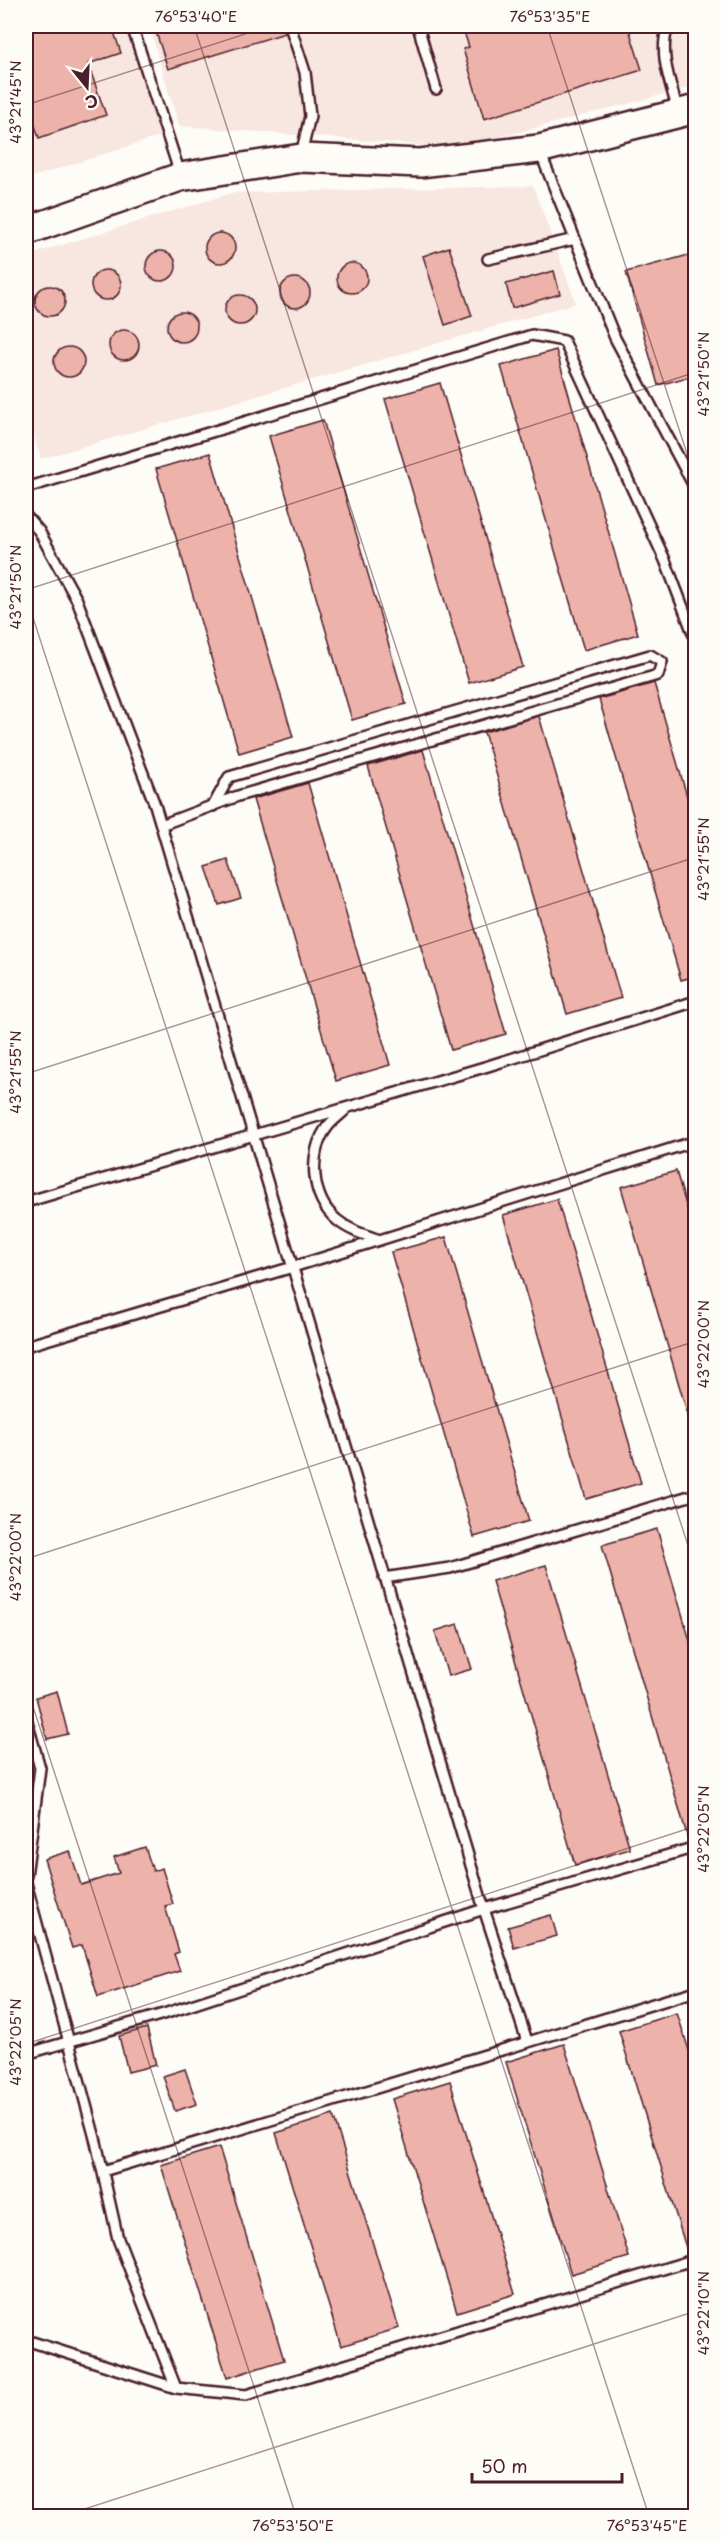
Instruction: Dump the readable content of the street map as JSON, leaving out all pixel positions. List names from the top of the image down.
{
  "scale_bar": "50 m",
  "north": "bottom",
  "coordinates": [
    "76°53'40\"E",
    "76°53'35\"E",
    "43°21'45\"N",
    "43°21'50\"N",
    "43°21'55\"N",
    "43°22'00\"N",
    "43°22'05\"N",
    "43°22'10\"N",
    "76°53'50\"E",
    "76°53'45\"E"
  ]
}
